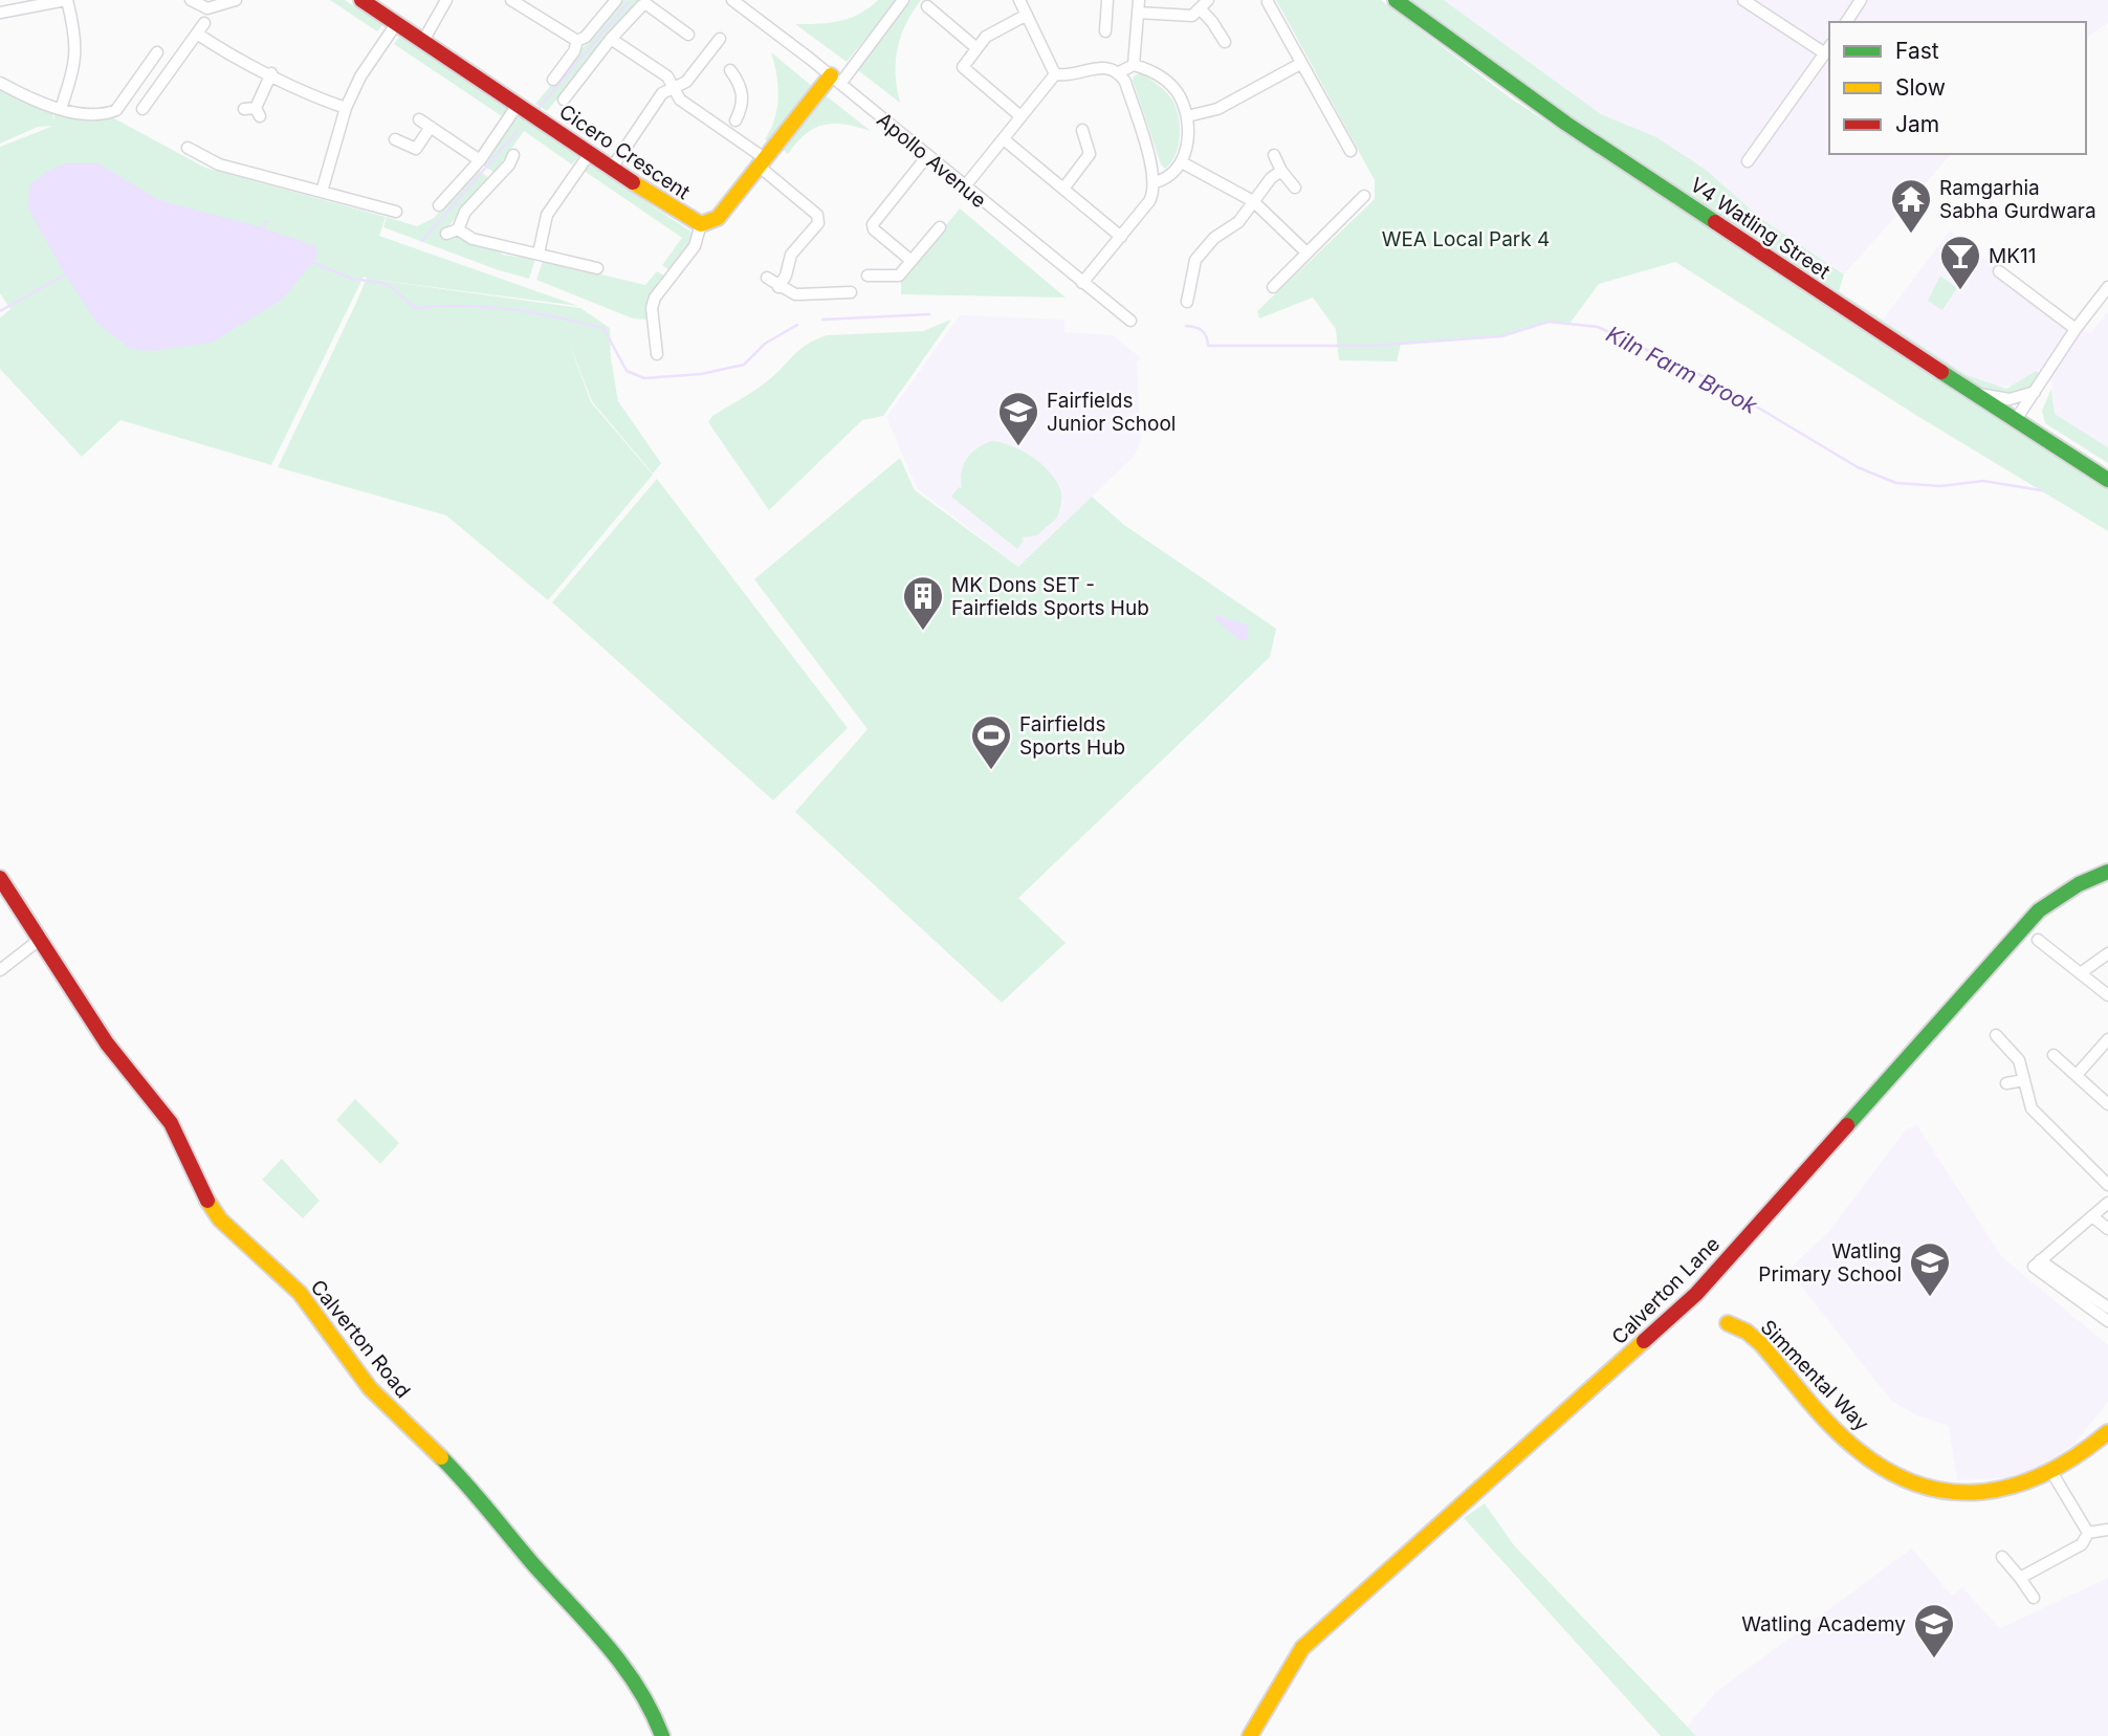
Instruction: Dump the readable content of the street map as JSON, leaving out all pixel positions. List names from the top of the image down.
{
  "streets": {
    "street": [
      "Cicero Crescent",
      "Apollo Avenue",
      "V4 Watling Street",
      "Calverton Lane",
      "Calverton Road",
      "Simmental Way"
    ]
  },
  "crossings": [
    ["Cicero Crescent", "Apollo Avenue"]
  ],
  "water": ["Kiln Farm Brook"],
  "parks": ["WEA Local Park 4"],
  "places": {
    "temple": ["Ramgarhia Sabha Gurdwara"],
    "bar": ["MK11"],
    "school or university": ["Fairfields Junior School", "Watling Primary School", "Watling Academy"],
    "building": ["MK Dons SET - Fairfields Sports Hub"],
    "sports": ["Fairfields Sports Hub"]
  },
  "legend": ["Fast", "Slow", "Jam"]
}
